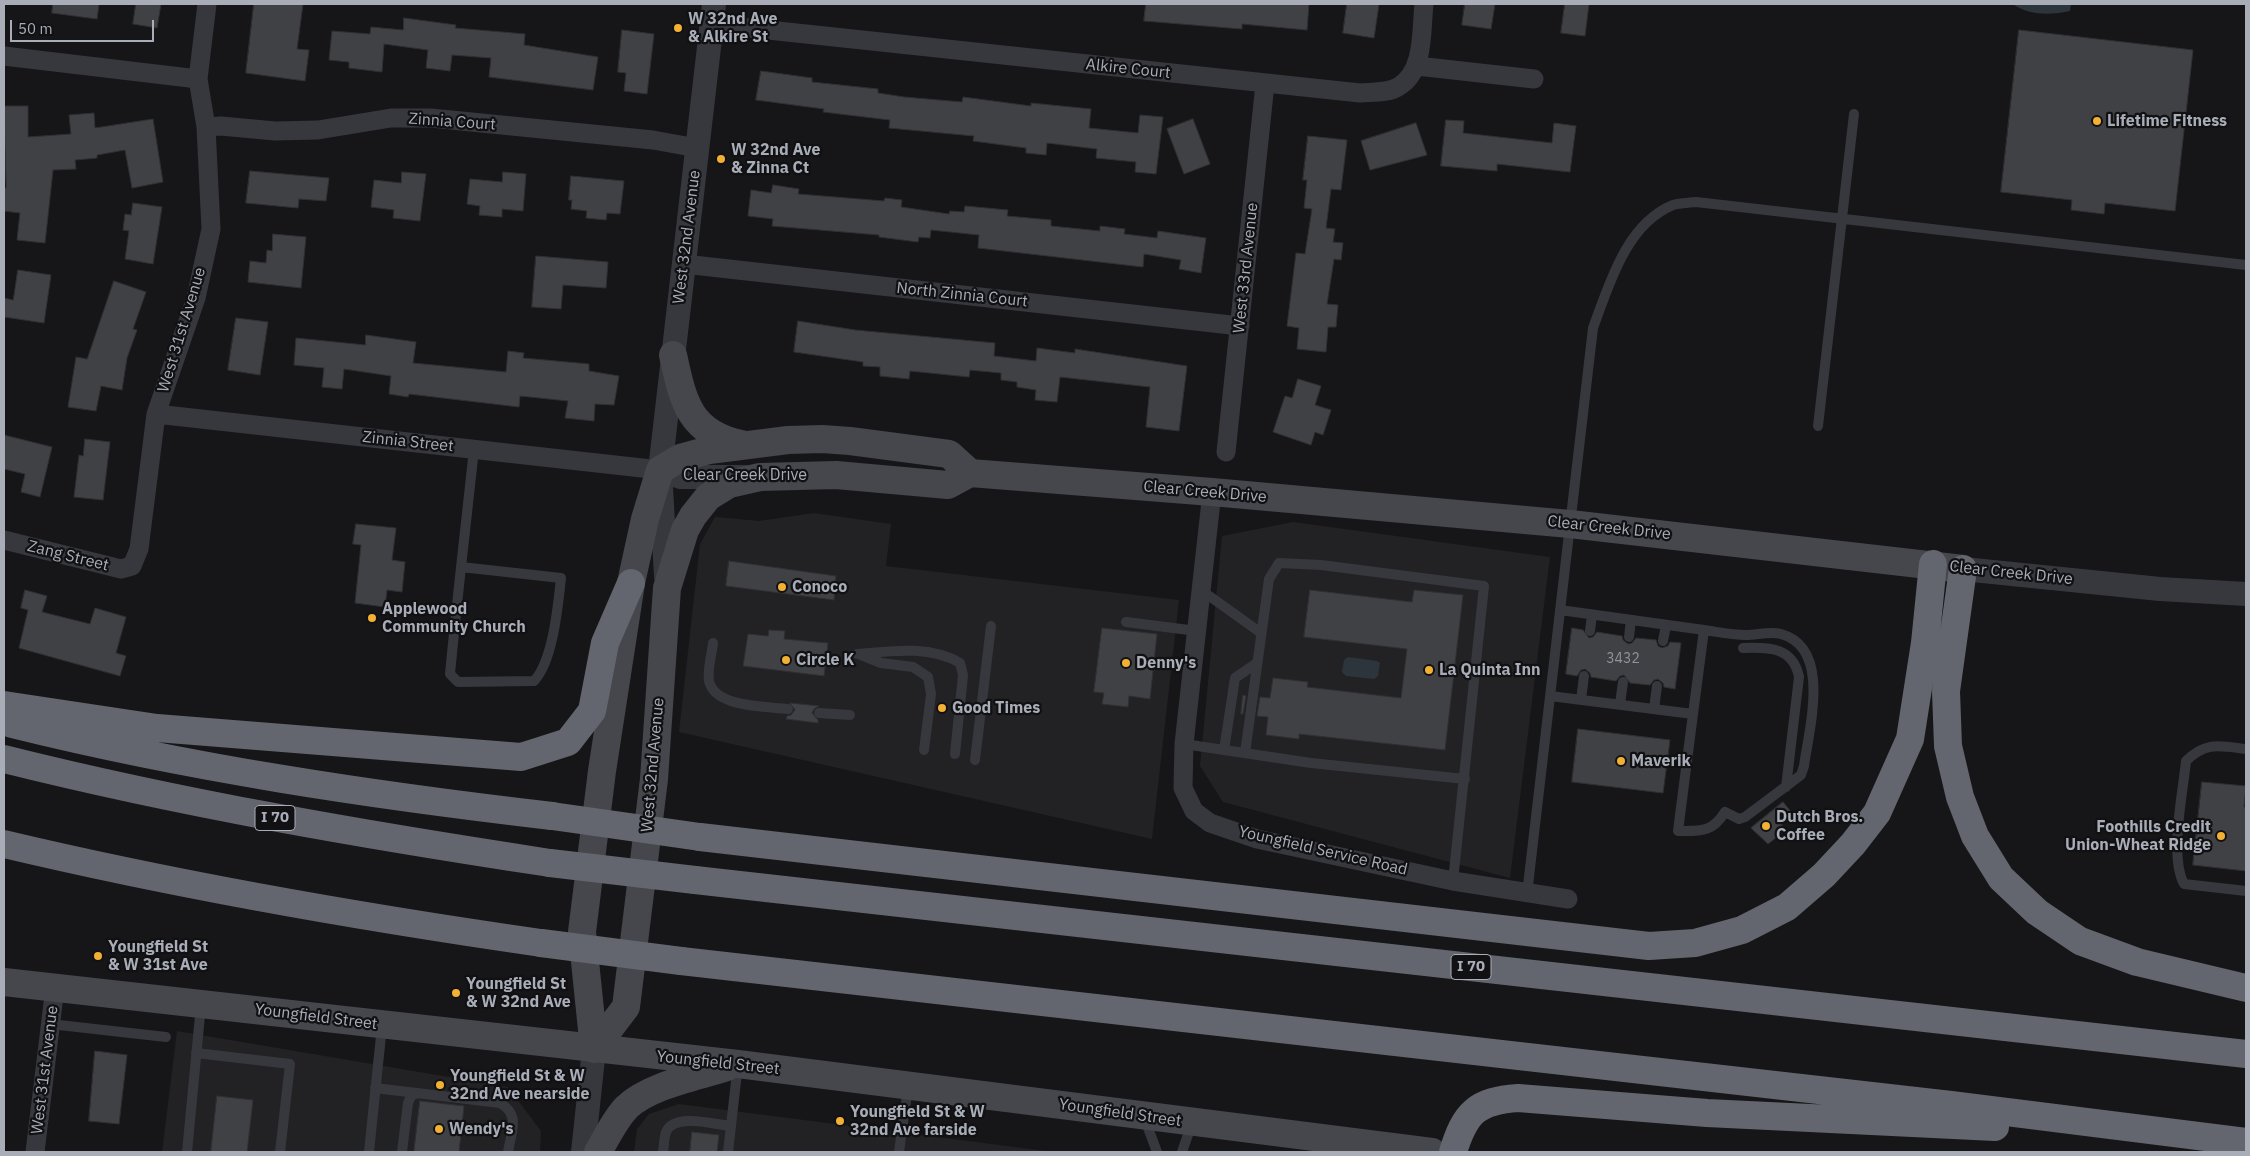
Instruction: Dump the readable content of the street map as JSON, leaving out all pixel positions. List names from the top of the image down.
{
  "streets": {
    "highway": ["I 70"],
    "main road": ["West 32nd Avenue", "Clear Creek Drive", "Youngfield Street"],
    "street": [
      "Alkire Court",
      "Zinnia Court",
      "West 33rd Avenue",
      "North Zinnia Court",
      "West 31st Avenue",
      "Zinnia Street",
      "Zang Street",
      "Youngfield Service Road"
    ]
  },
  "crossings": [
    ["Alkire Court", "West 32nd Avenue"],
    ["Alkire Court", "West 33rd Avenue"],
    ["Zinnia Court", "West 32nd Avenue"],
    ["Zinnia Court", "West 31st Avenue"],
    ["West 32nd Avenue", "North Zinnia Court"],
    ["West 32nd Avenue", "Zinnia Street"],
    ["West 32nd Avenue", "Clear Creek Drive"],
    ["West 32nd Avenue", "Youngfield Street"],
    ["West 33rd Avenue", "North Zinnia Court"],
    ["West 31st Avenue", "Zinnia Street"],
    ["West 31st Avenue", "Zang Street"],
    ["West 31st Avenue", "Youngfield Street"],
    ["Zinnia Street", "Clear Creek Drive"],
    ["Clear Creek Drive", "Youngfield Service Road"]
  ],
  "places": [
    "W 32nd Ave & Alkire St",
    "Lifetime Fitness",
    "W 32nd Ave & Zinna Ct",
    "Conoco",
    "Applewood Community Church",
    "Circle K",
    "Denny's",
    "La Quinta Inn",
    "Good Times",
    "Maverik",
    "Dutch Bros. Coffee",
    "Foothills Credit Union-Wheat Ridge",
    "Youngfield St & W 31st Ave",
    "Youngfield St & W 32nd Ave",
    "Youngfield St & W 32nd Ave nearside",
    "Youngfield St & W 32nd Ave farside",
    "Wendy's"
  ],
  "house_numbers": ["3432"],
  "scale_bar": "50 m"
}
